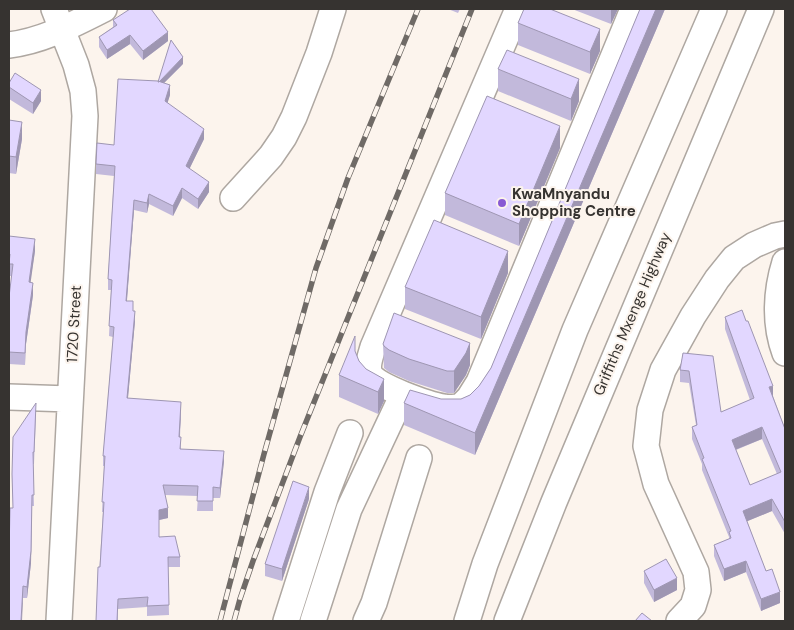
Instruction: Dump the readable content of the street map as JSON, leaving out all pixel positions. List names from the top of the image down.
{
  "streets": {
    "street": ["Griffiths Mxenge Highway", "1720 Street"]
  },
  "places": ["KwaMnyandu Shopping Centre"]
}
